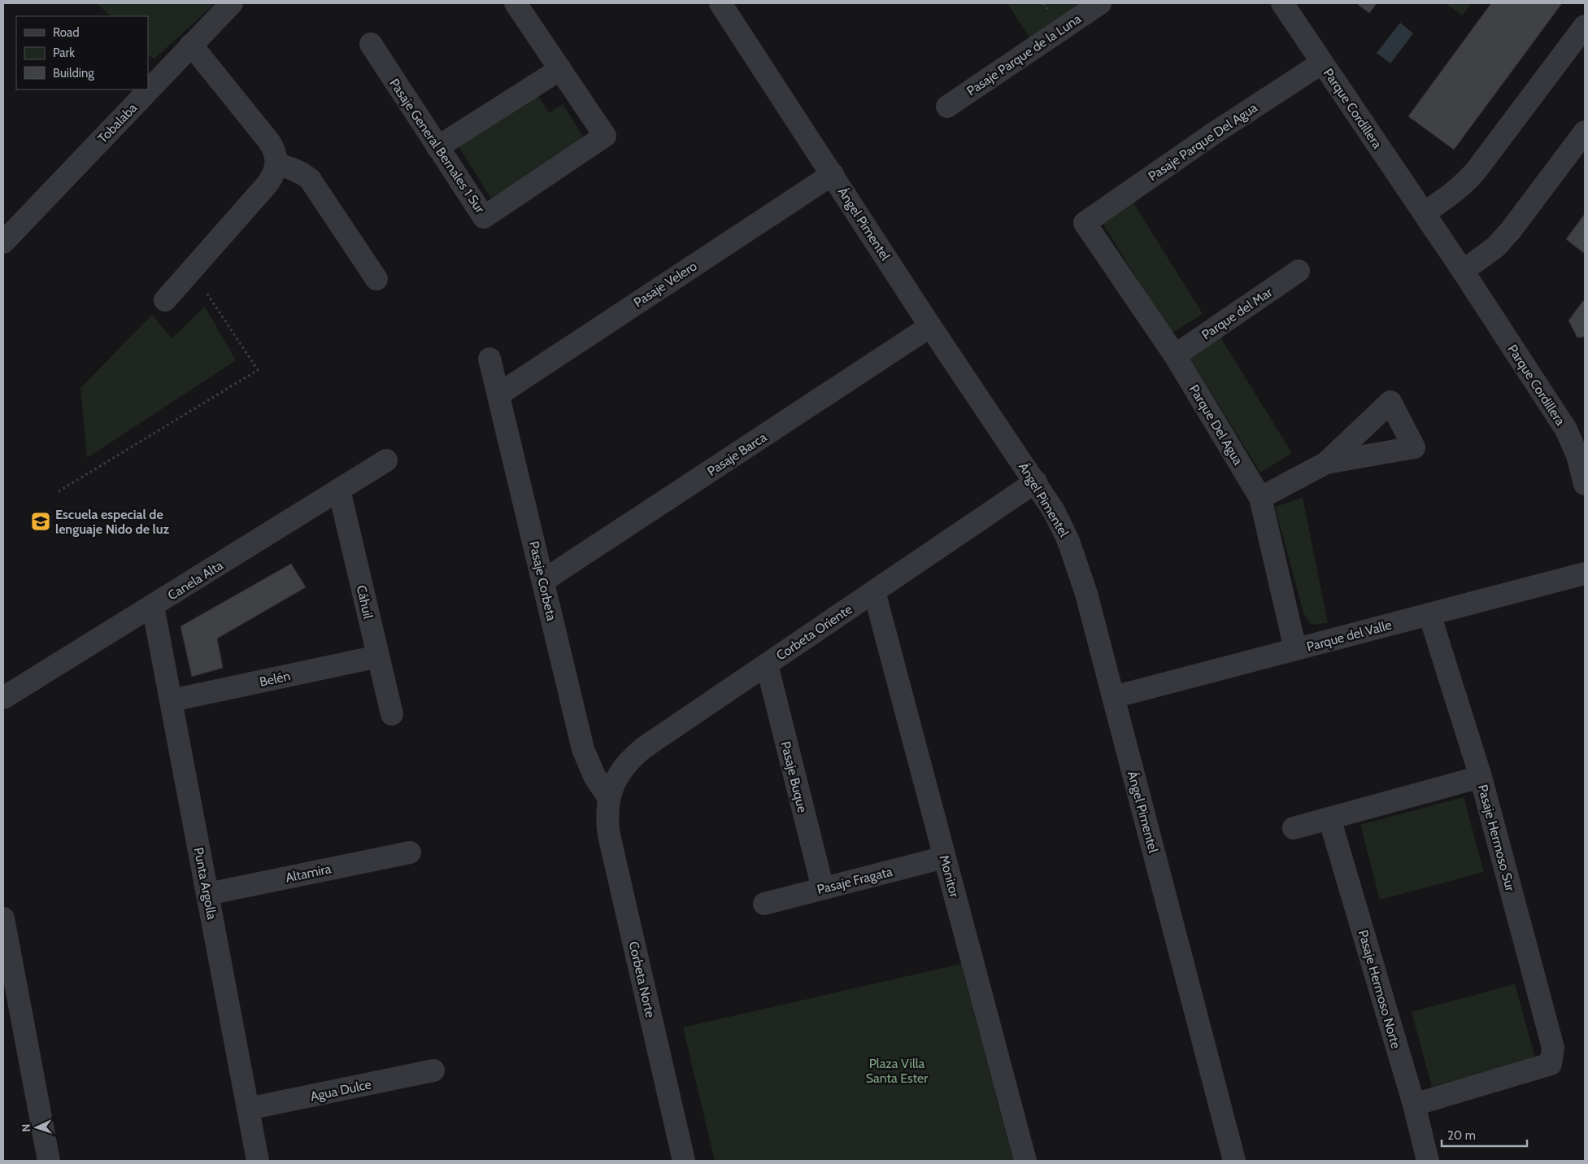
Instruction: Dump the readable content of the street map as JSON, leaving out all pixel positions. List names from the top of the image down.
{
  "streets": {
    "street": [
      "Pasaje Parque de la Luna",
      "Parque Cordillera",
      "Tobalaba",
      "Pasaje Parque Del Agua",
      "Pasaje General Bernales 1 Sur",
      "Ángel Pimentel",
      "Pasaje Velero",
      "Parque del Mar",
      "Parque Del Agua",
      "Pasaje Barca",
      "Canela Alta",
      "Pasaje Corbeta",
      "Cáhuil",
      "Corbeta Oriente",
      "Parque del Valle",
      "Belén",
      "Pasaje Buque",
      "Pasaje Hermoso Sur",
      "Altamira",
      "Monitor",
      "Pasaje Fragata",
      "Punta Argolla",
      "Corbeta Norte",
      "Pasaje Hermoso Norte",
      "Agua Dulce"
    ]
  },
  "crossings": [
    ["Parque Cordillera", "Pasaje Parque Del Agua"],
    ["Pasaje Parque Del Agua", "Parque Del Agua"],
    ["Ángel Pimentel", "Pasaje Velero"],
    ["Ángel Pimentel", "Pasaje Barca"],
    ["Ángel Pimentel", "Corbeta Oriente"],
    ["Ángel Pimentel", "Parque del Valle"],
    ["Pasaje Velero", "Pasaje Corbeta"],
    ["Parque del Mar", "Parque Del Agua"],
    ["Parque Del Agua", "Parque del Valle"],
    ["Pasaje Barca", "Pasaje Corbeta"],
    ["Canela Alta", "Cáhuil"],
    ["Canela Alta", "Punta Argolla"],
    ["Pasaje Corbeta", "Corbeta Oriente"],
    ["Pasaje Corbeta", "Corbeta Norte"],
    ["Cáhuil", "Belén"],
    ["Corbeta Oriente", "Pasaje Buque"],
    ["Corbeta Oriente", "Monitor"],
    ["Corbeta Oriente", "Corbeta Norte"],
    ["Parque del Valle", "Pasaje Hermoso Sur"],
    ["Belén", "Punta Argolla"],
    ["Pasaje Buque", "Pasaje Fragata"],
    ["Pasaje Hermoso Sur", "Pasaje Hermoso Norte"],
    ["Altamira", "Punta Argolla"],
    ["Monitor", "Pasaje Fragata"],
    ["Punta Argolla", "Agua Dulce"]
  ],
  "parks": ["Plaza Villa Santa Ester"],
  "places": {
    "school or university": ["Escuela especial de lenguaje Nido de luz"]
  },
  "legend": ["Road", "Park", "Building"],
  "scale_bar": "20 m",
  "north": "left"
}
